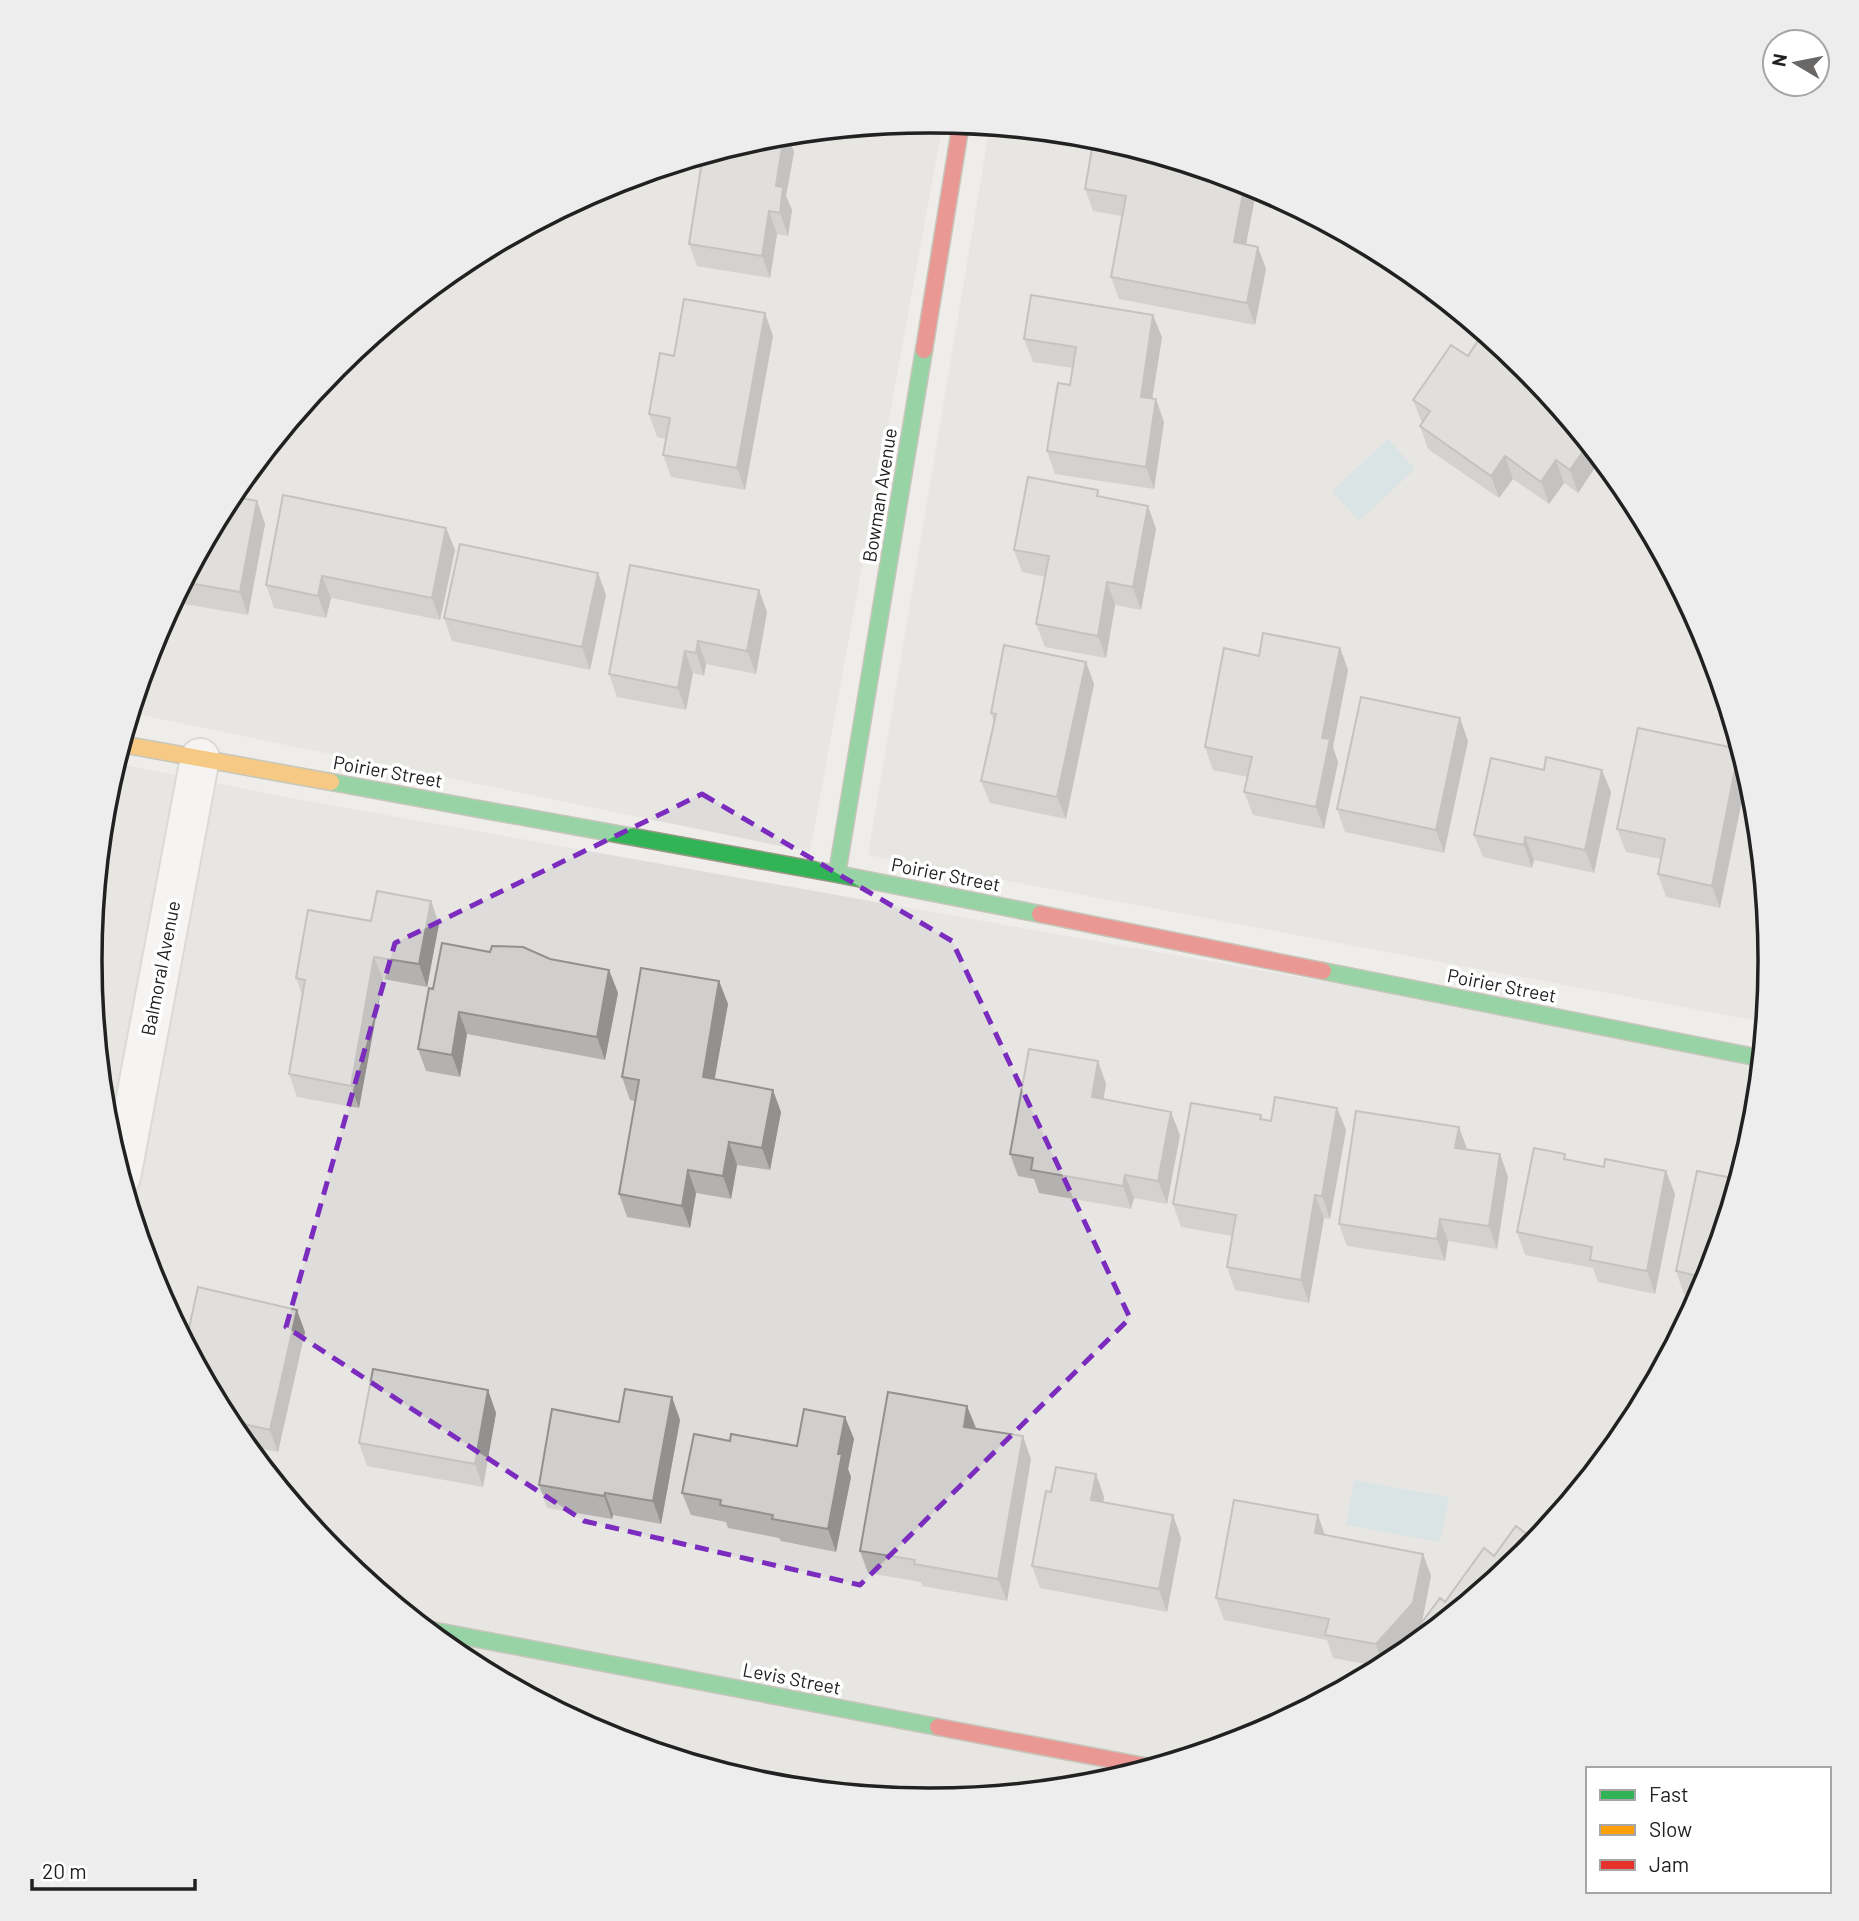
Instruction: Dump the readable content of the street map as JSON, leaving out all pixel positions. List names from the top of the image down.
{
  "streets": {
    "street": [
      "Bowman Avenue",
      "Poirier Street",
      "Balmoral Avenue",
      "Levis Street"
    ]
  },
  "crossings": [
    ["Bowman Avenue", "Poirier Street"],
    ["Poirier Street", "Balmoral Avenue"]
  ],
  "legend": ["Fast", "Slow", "Jam"],
  "scale_bar": "20 m",
  "north": "left"
}
